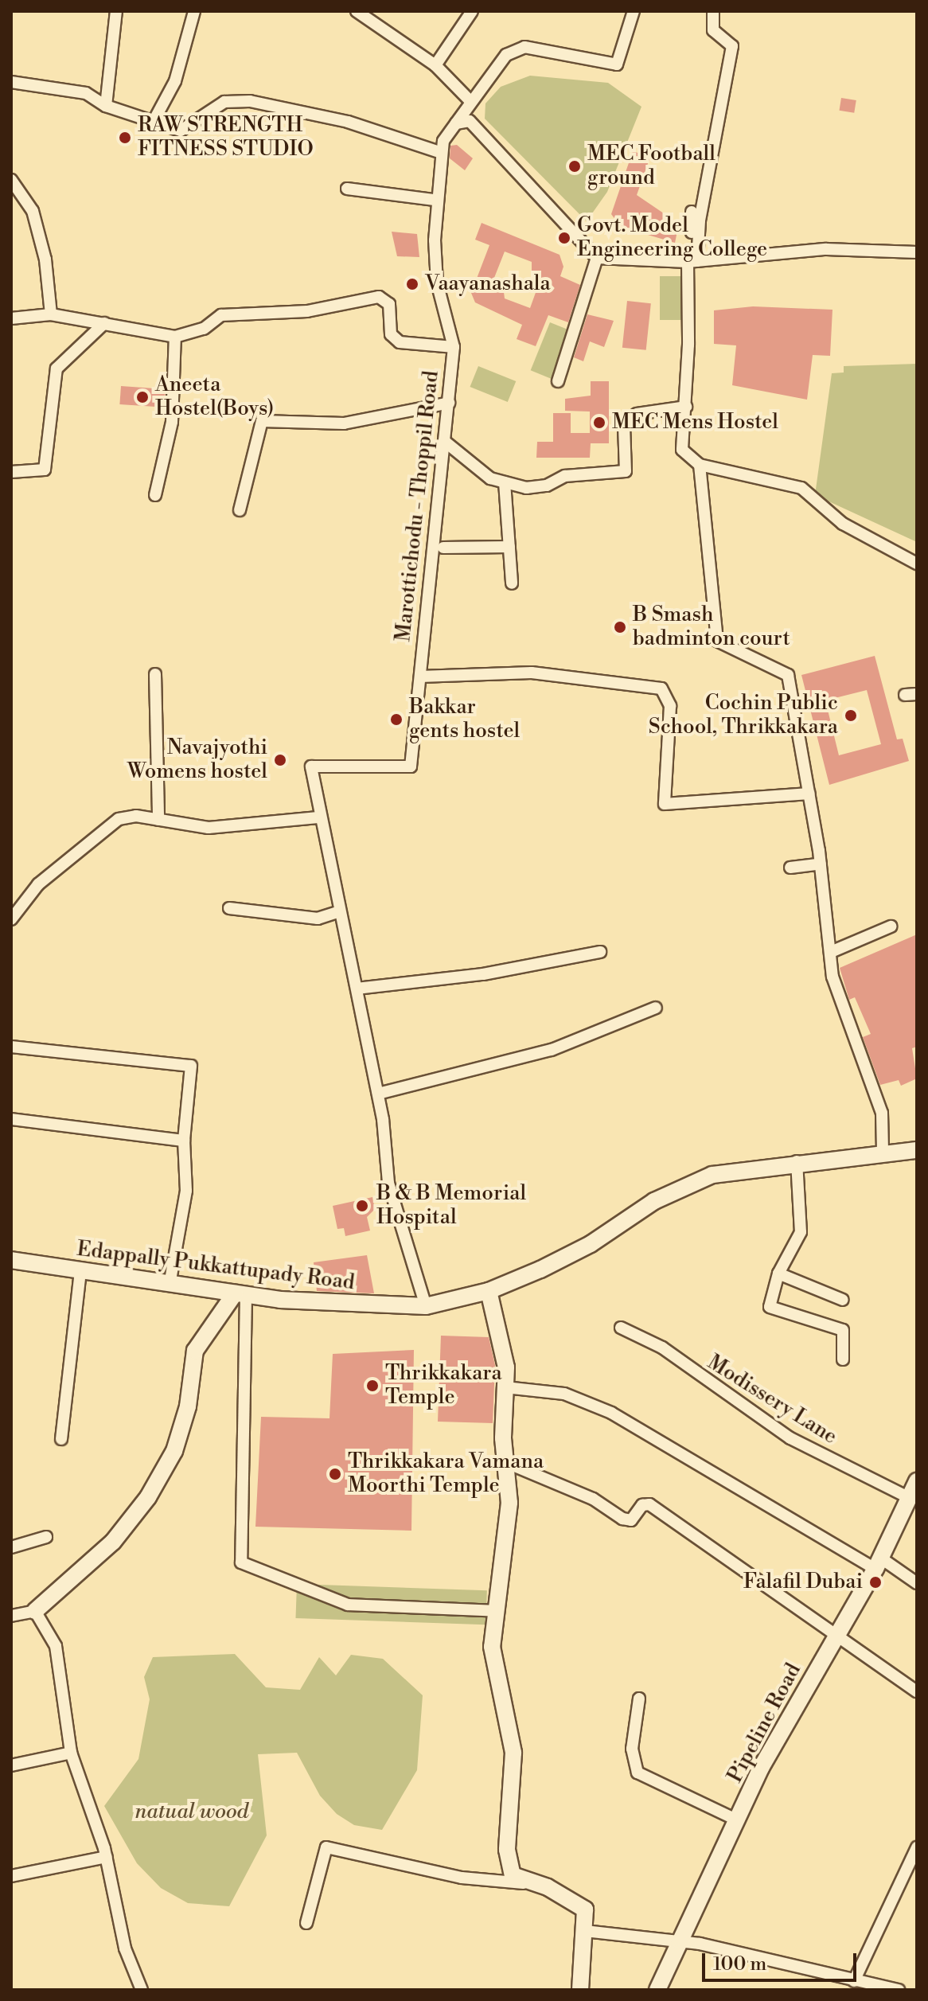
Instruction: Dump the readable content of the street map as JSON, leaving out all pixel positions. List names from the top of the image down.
{
  "streets": {
    "street": [
      "Marottichodu - Thoppil Road",
      "Edappally Pukkattupady Road",
      "Modissery Lane",
      "Pipeline Road"
    ]
  },
  "crossings": [
    ["Marottichodu - Thoppil Road", "Edappally Pukkattupady Road"],
    ["Modissery Lane", "Pipeline Road"]
  ],
  "parks": ["natual wood"],
  "places": [
    "RAW STRENGTH FITNESS STUDIO",
    "MEC Football ground",
    "Govt. Model Engineering College",
    "Vaayanashala",
    "Aneeta Hostel(Boys)",
    "MEC Mens Hostel",
    "B Smash badminton court",
    "Cochin Public School, Thrikkakara",
    "Bakkar gents hostel",
    "Navajyothi Womens hostel",
    "B & B Memorial Hospital",
    "Thrikkakara Temple",
    "Thrikkakara Vamana Moorthi Temple",
    "Falafil Dubai"
  ],
  "scale_bar": "100 m"
}
